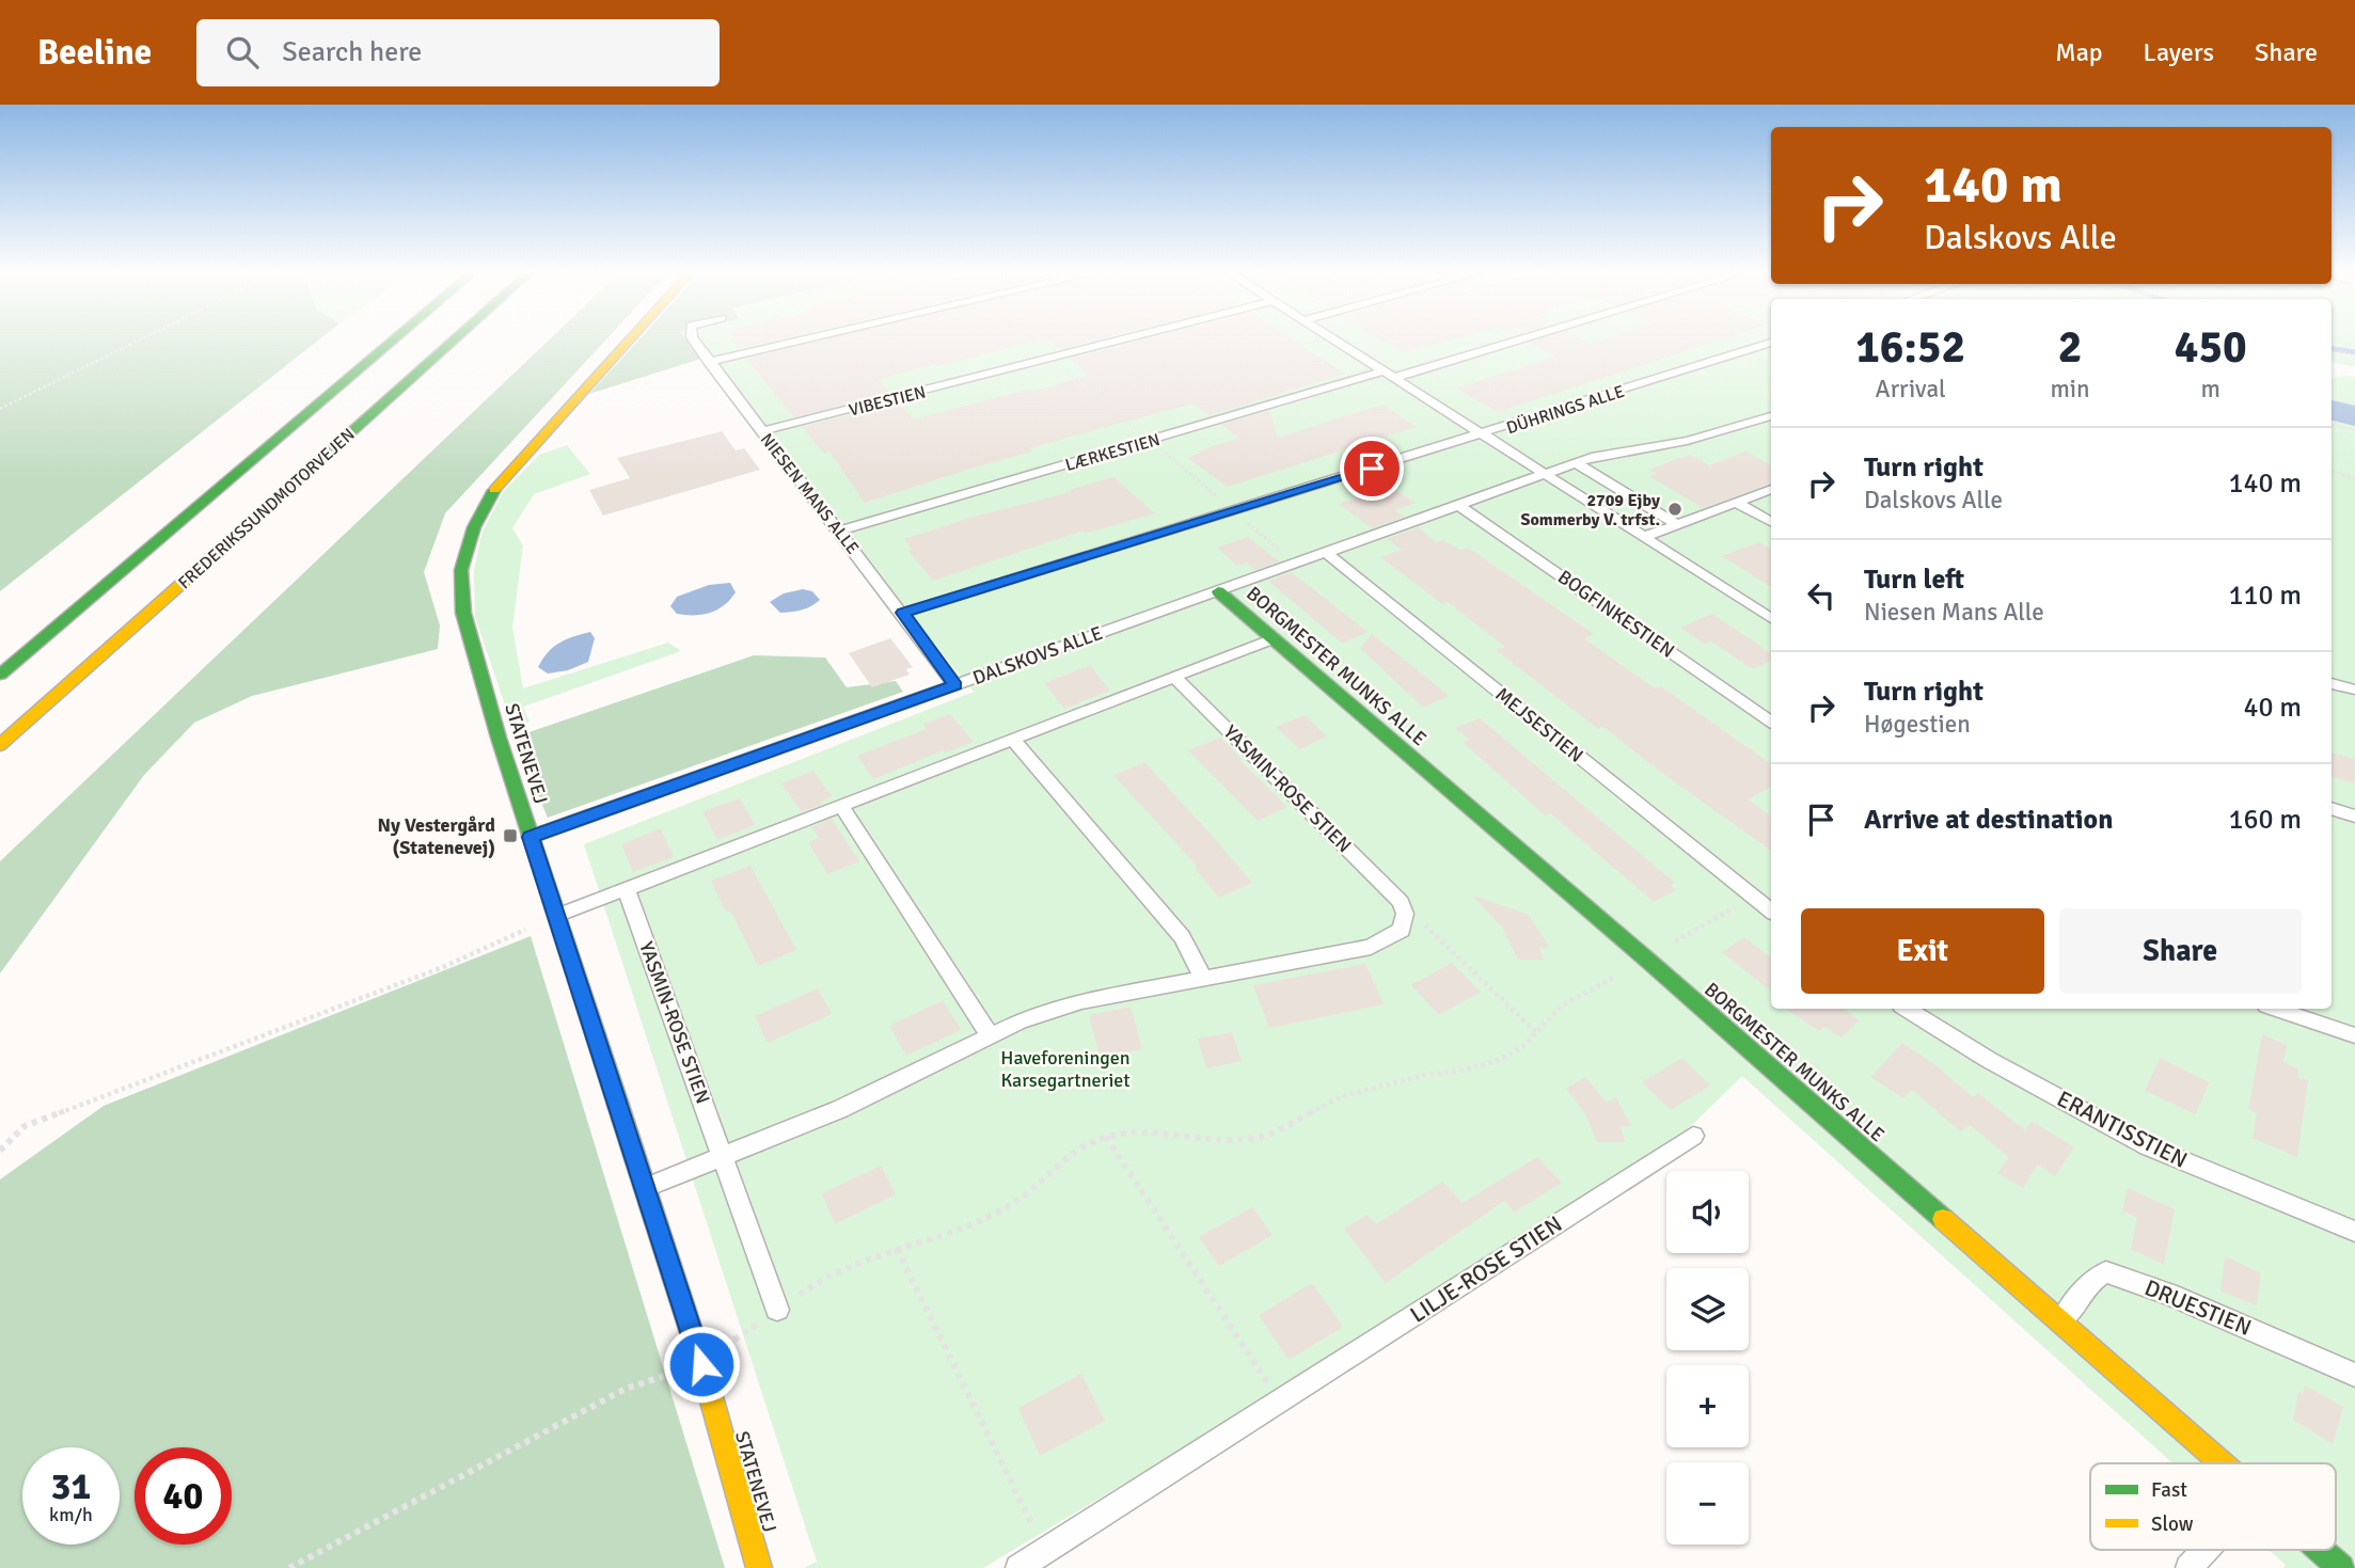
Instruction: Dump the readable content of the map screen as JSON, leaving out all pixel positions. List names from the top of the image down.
{
  "streets": {
    "main road": ["FREDERIKSSUNDMOTORVEJEN", "BORGMESTER MUNKS ALLE", "STATENEVEJ"],
    "lane": [
      "VIBESTIEN",
      "DÜHRINGS ALLE",
      "LÆRKESTIEN",
      "NIESEN MANS ALLE",
      "BOGFINKESTIEN",
      "DALSKOVS ALLE",
      "MEJSESTIEN",
      "YASMIN-ROSE STIEN",
      "ERANTISSTIEN",
      "LILJE-ROSE STIEN",
      "DRUESTIEN"
    ]
  },
  "crossings": [
    ["VIBESTIEN", "NIESEN MANS ALLE"],
    ["DÜHRINGS ALLE", "NIESEN MANS ALLE"],
    ["LÆRKESTIEN", "NIESEN MANS ALLE"],
    ["NIESEN MANS ALLE", "DALSKOVS ALLE"],
    ["BOGFINKESTIEN", "DALSKOVS ALLE"],
    ["DALSKOVS ALLE", "BORGMESTER MUNKS ALLE"],
    ["DALSKOVS ALLE", "MEJSESTIEN"],
    ["DALSKOVS ALLE", "STATENEVEJ"],
    ["BORGMESTER MUNKS ALLE", "DRUESTIEN"]
  ],
  "parks": ["Haveforeningen Karsegartneriet"],
  "places": {
    "other": ["2709 Ejby Sommerby V. trfst."],
    "transit": ["Ny Vestergård (Statenevej)"]
  },
  "legend": ["Fast", "Slow"],
  "page": {
    "header": "Beeline",
    "search": "Search here",
    "nav": ["Map", "Layers", "Share"],
    "turn": ["140 m", "Dalskovs Alle"],
    "eta": [
      "16:52",
      "Arrival",
      "2",
      "min",
      "450",
      "m"
    ],
    "list": [
      {
        "name": "Turn right",
        "note": "Dalskovs Alle",
        "value": "140 m"
      },
      {
        "name": "Turn left",
        "note": "Niesen Mans Alle",
        "value": "110 m"
      },
      {
        "name": "Turn right",
        "note": "Høgestien",
        "value": "40 m"
      },
      {
        "name": "Arrive at destination",
        "value": "160 m"
      }
    ],
    "buttons": ["Exit", "Share"],
    "map_buttons": ["+", "−"],
    "speed": "31 km/h",
    "limit": "40"
  }
}
